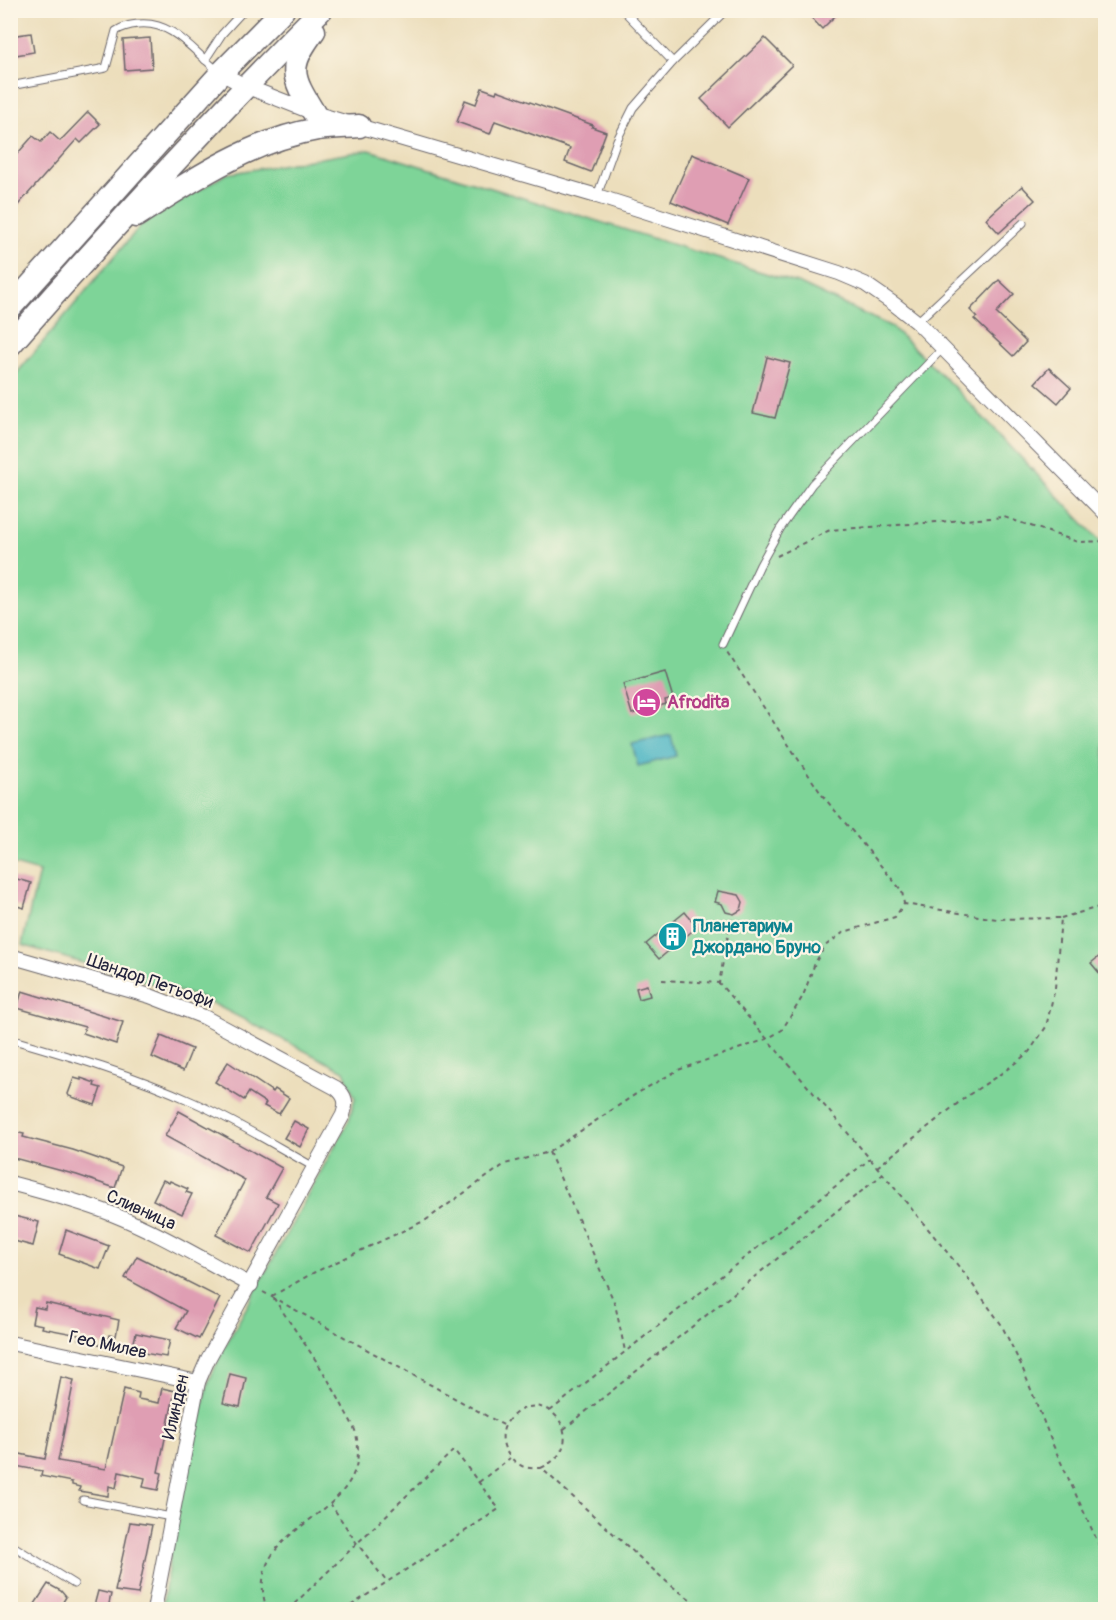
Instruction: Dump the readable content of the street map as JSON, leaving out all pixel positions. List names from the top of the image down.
{
  "streets": {
    "street": [
      "Шандор Петьофи",
      "Сливница",
      "Гео Милев",
      "Илинден"
    ]
  },
  "crossings": [
    ["Шандор Петьофи", "Илинден"],
    ["Сливница", "Илинден"],
    ["Гео Милев", "Илинден"]
  ],
  "places": {
    "hotel": ["Afrodita"],
    "building": ["Планетариум Джордано Бруно"]
  }
}
